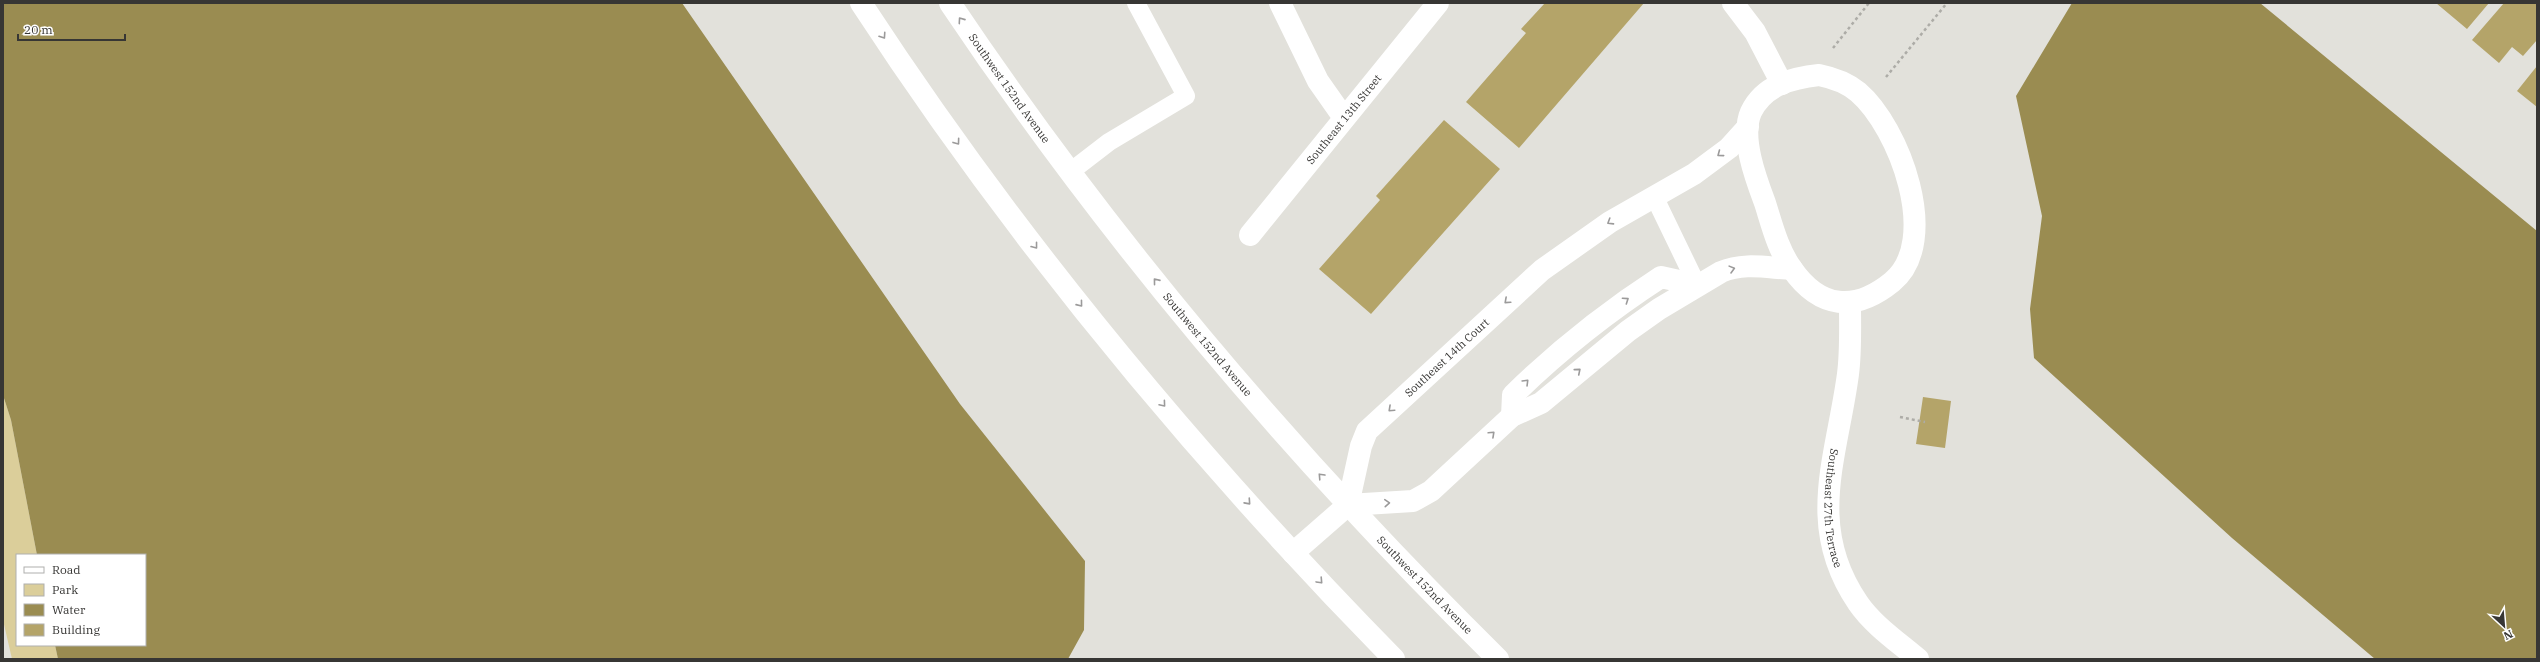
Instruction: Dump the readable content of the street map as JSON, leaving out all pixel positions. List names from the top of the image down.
{
  "streets": {
    "street": [
      "Southwest 152nd Avenue",
      "Southeast 13th Street",
      "Southeast 14th Court",
      "Southeast 27th Terrace"
    ]
  },
  "crossings": [
    ["Southwest 152nd Avenue", "Southeast 14th Court"]
  ],
  "legend": [
    "Road",
    "Park",
    "Water",
    "Building"
  ],
  "scale_bar": "20 m",
  "north": "bottom right"
}
